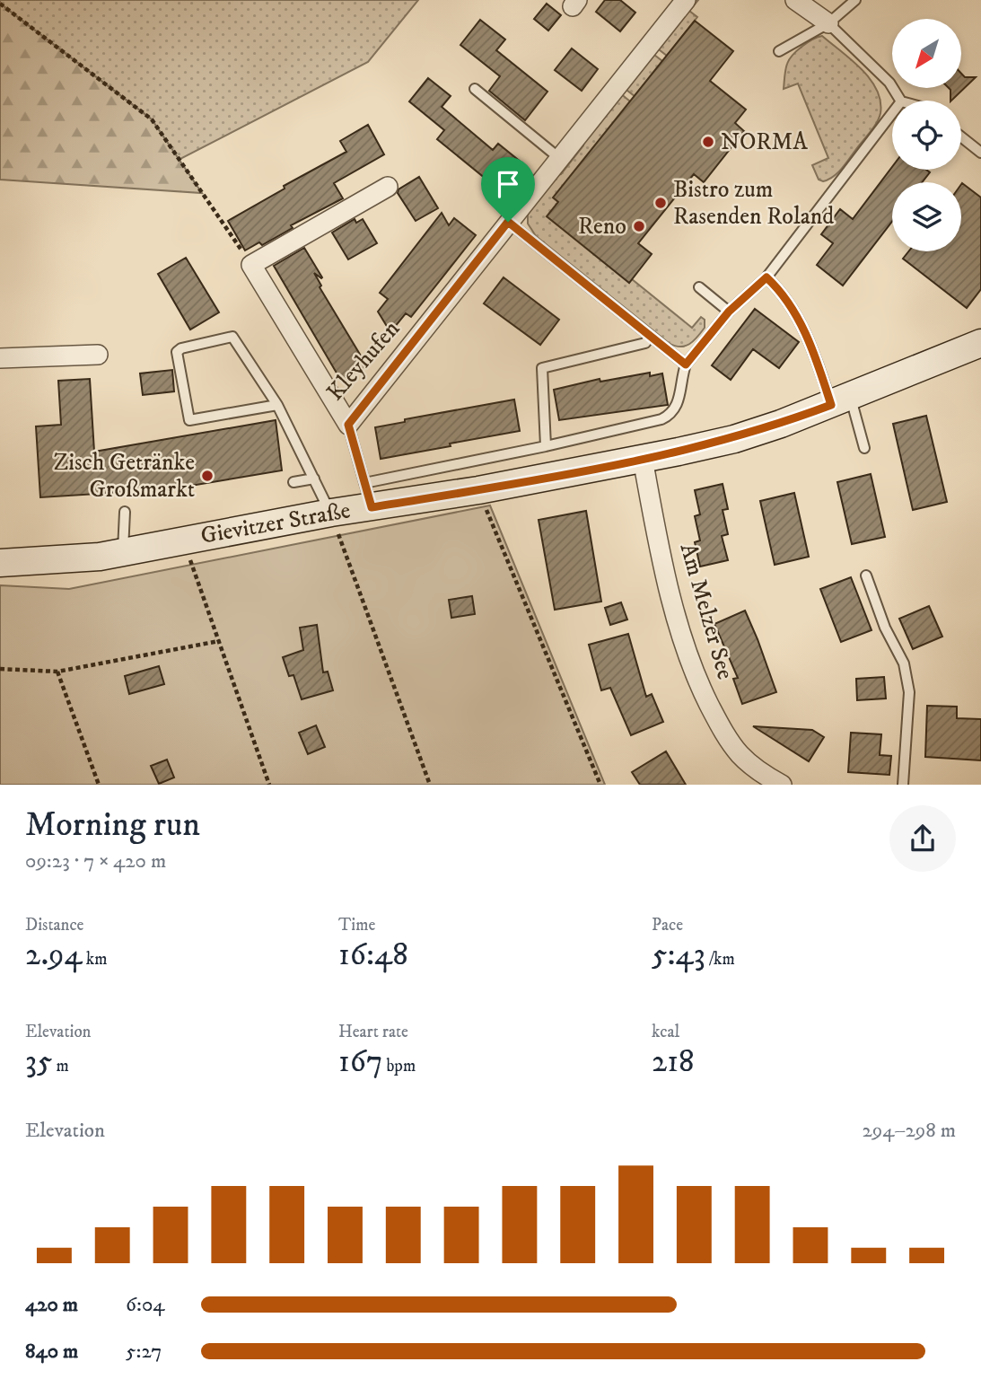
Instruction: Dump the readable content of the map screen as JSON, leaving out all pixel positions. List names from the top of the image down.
{
  "streets": {
    "main road": ["Gievitzer Straße"],
    "street": ["Kleyhufen", "Am Melzer See"]
  },
  "crossings": [
    ["Gievitzer Straße", "Am Melzer See"]
  ],
  "places": [
    "NORMA",
    "Bistro zum Rasenden Roland",
    "Reno",
    "Zisch Getränke Großmarkt"
  ],
  "north": "bottom left",
  "page": {
    "heading": ["Morning run", "09:23 · 7 × 420 m"],
    "stats": [
      ["Distance", "2.94 km"],
      ["Time", "16:48"],
      ["Pace", "5:43 /km"],
      ["Elevation", "35 m"],
      ["Heart rate", "167 bpm"],
      ["kcal", "218"]
    ],
    "chart": ["Elevation", "294–298 m"],
    "list": [
      {
        "name": "420 m",
        "note": "6:04"
      },
      {
        "name": "840 m",
        "note": "5:27"
      }
    ]
  }
}
